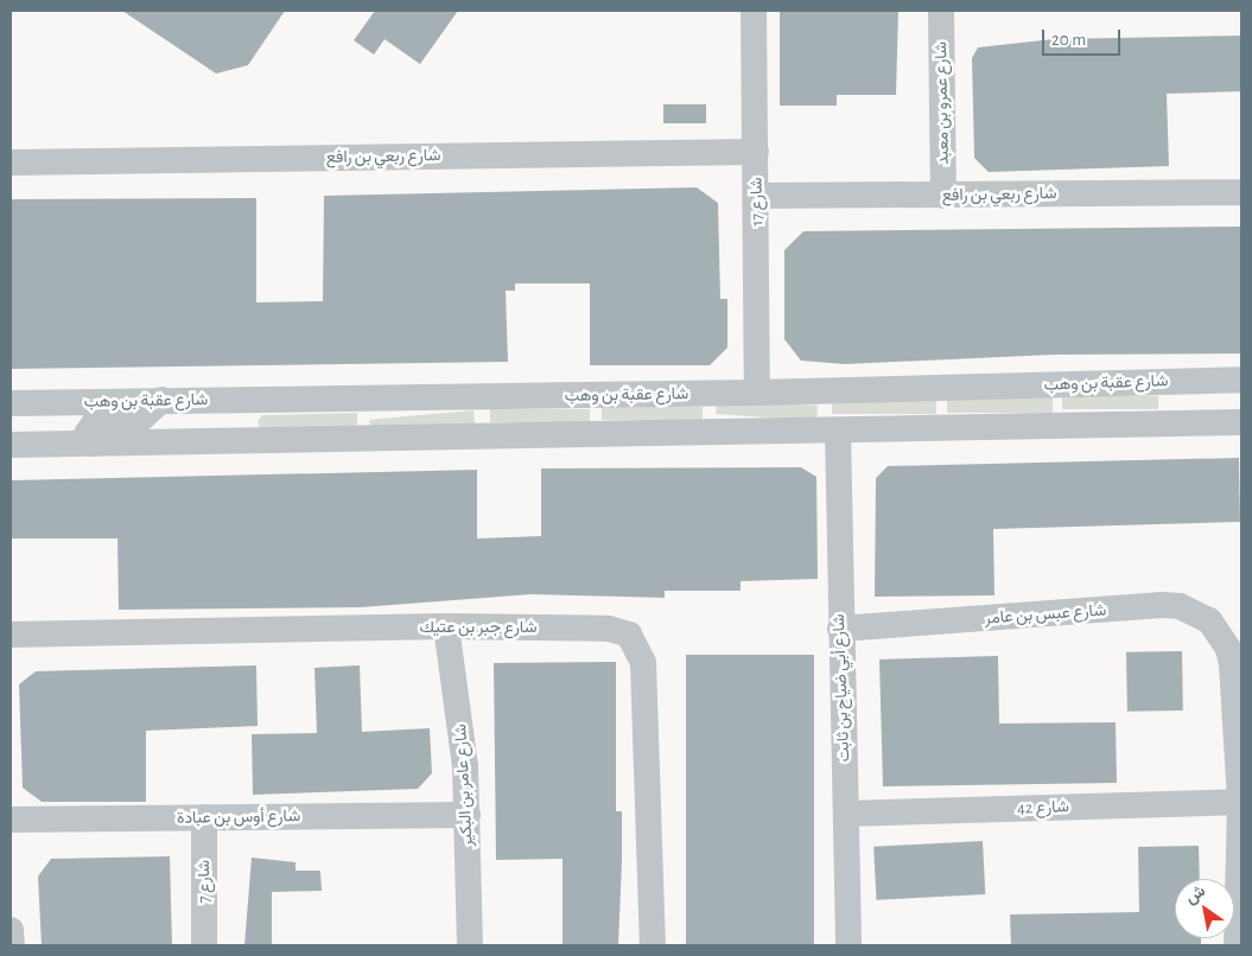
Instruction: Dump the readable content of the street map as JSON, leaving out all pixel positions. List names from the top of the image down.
{
  "streets": {
    "street": [
      "شارع عمرو بن معبد",
      "شارع ربعي بن رافع",
      "شارع 17",
      "شارع عقبة بن وهب",
      "شارع عبس بن عامر",
      "شارع جبر بن عتيك",
      "شارع أبي ضياح بن ثابت",
      "شارع عامر بن البكير",
      "شارع 42",
      "شارع أوس بن عبادة",
      "شارع 7"
    ]
  },
  "crossings": [
    ["شارع عمرو بن معبد", "شارع ربعي بن رافع"],
    ["شارع ربعي بن رافع", "شارع 17"],
    ["شارع 17", "شارع عقبة بن وهب"],
    ["شارع عبس بن عامر", "شارع أبي ضياح بن ثابت"],
    ["شارع جبر بن عتيك", "شارع عامر بن البكير"],
    ["شارع أبي ضياح بن ثابت", "شارع 42"],
    ["شارع عامر بن البكير", "شارع أوس بن عبادة"],
    ["شارع أوس بن عبادة", "شارع 7"]
  ],
  "scale_bar": "20 m",
  "north": "top left"
}
